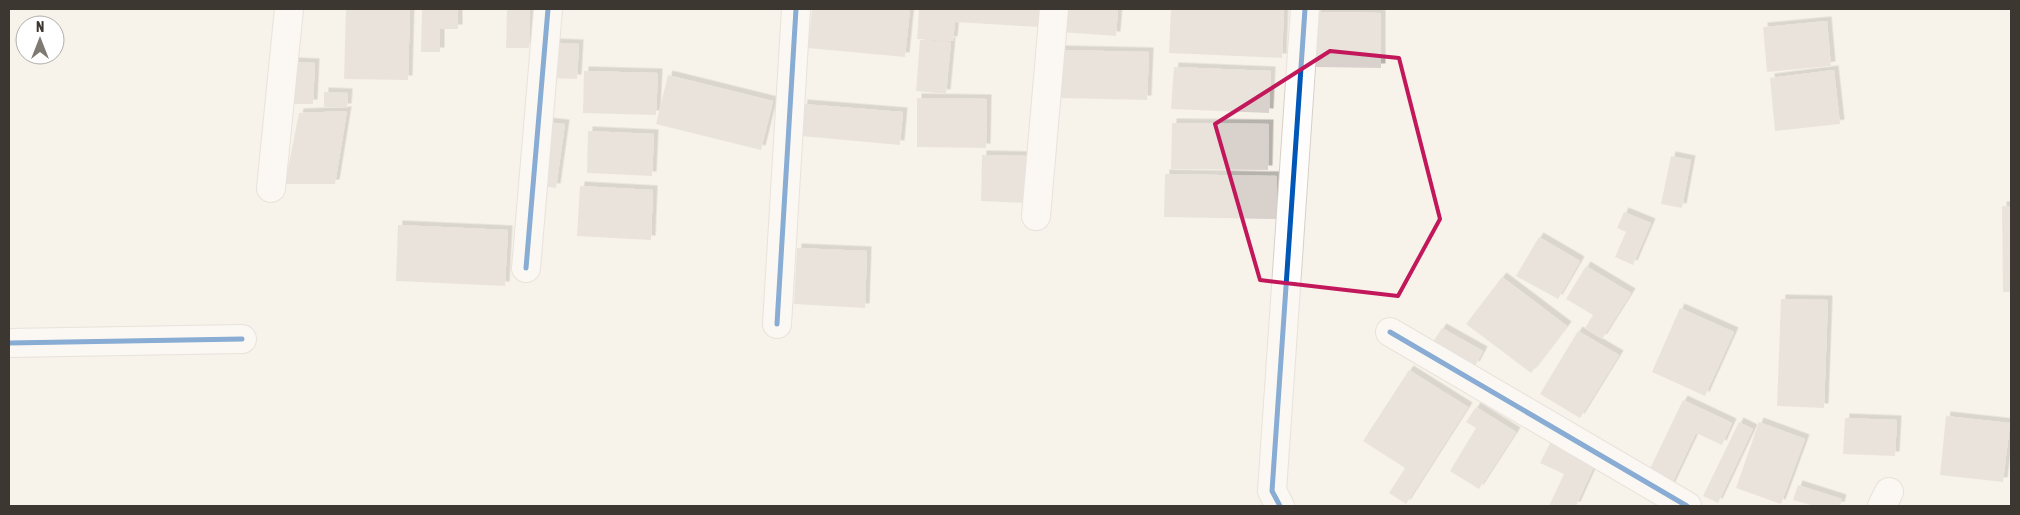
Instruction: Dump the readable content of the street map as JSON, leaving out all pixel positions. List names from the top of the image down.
{
  "north": "top"
}
